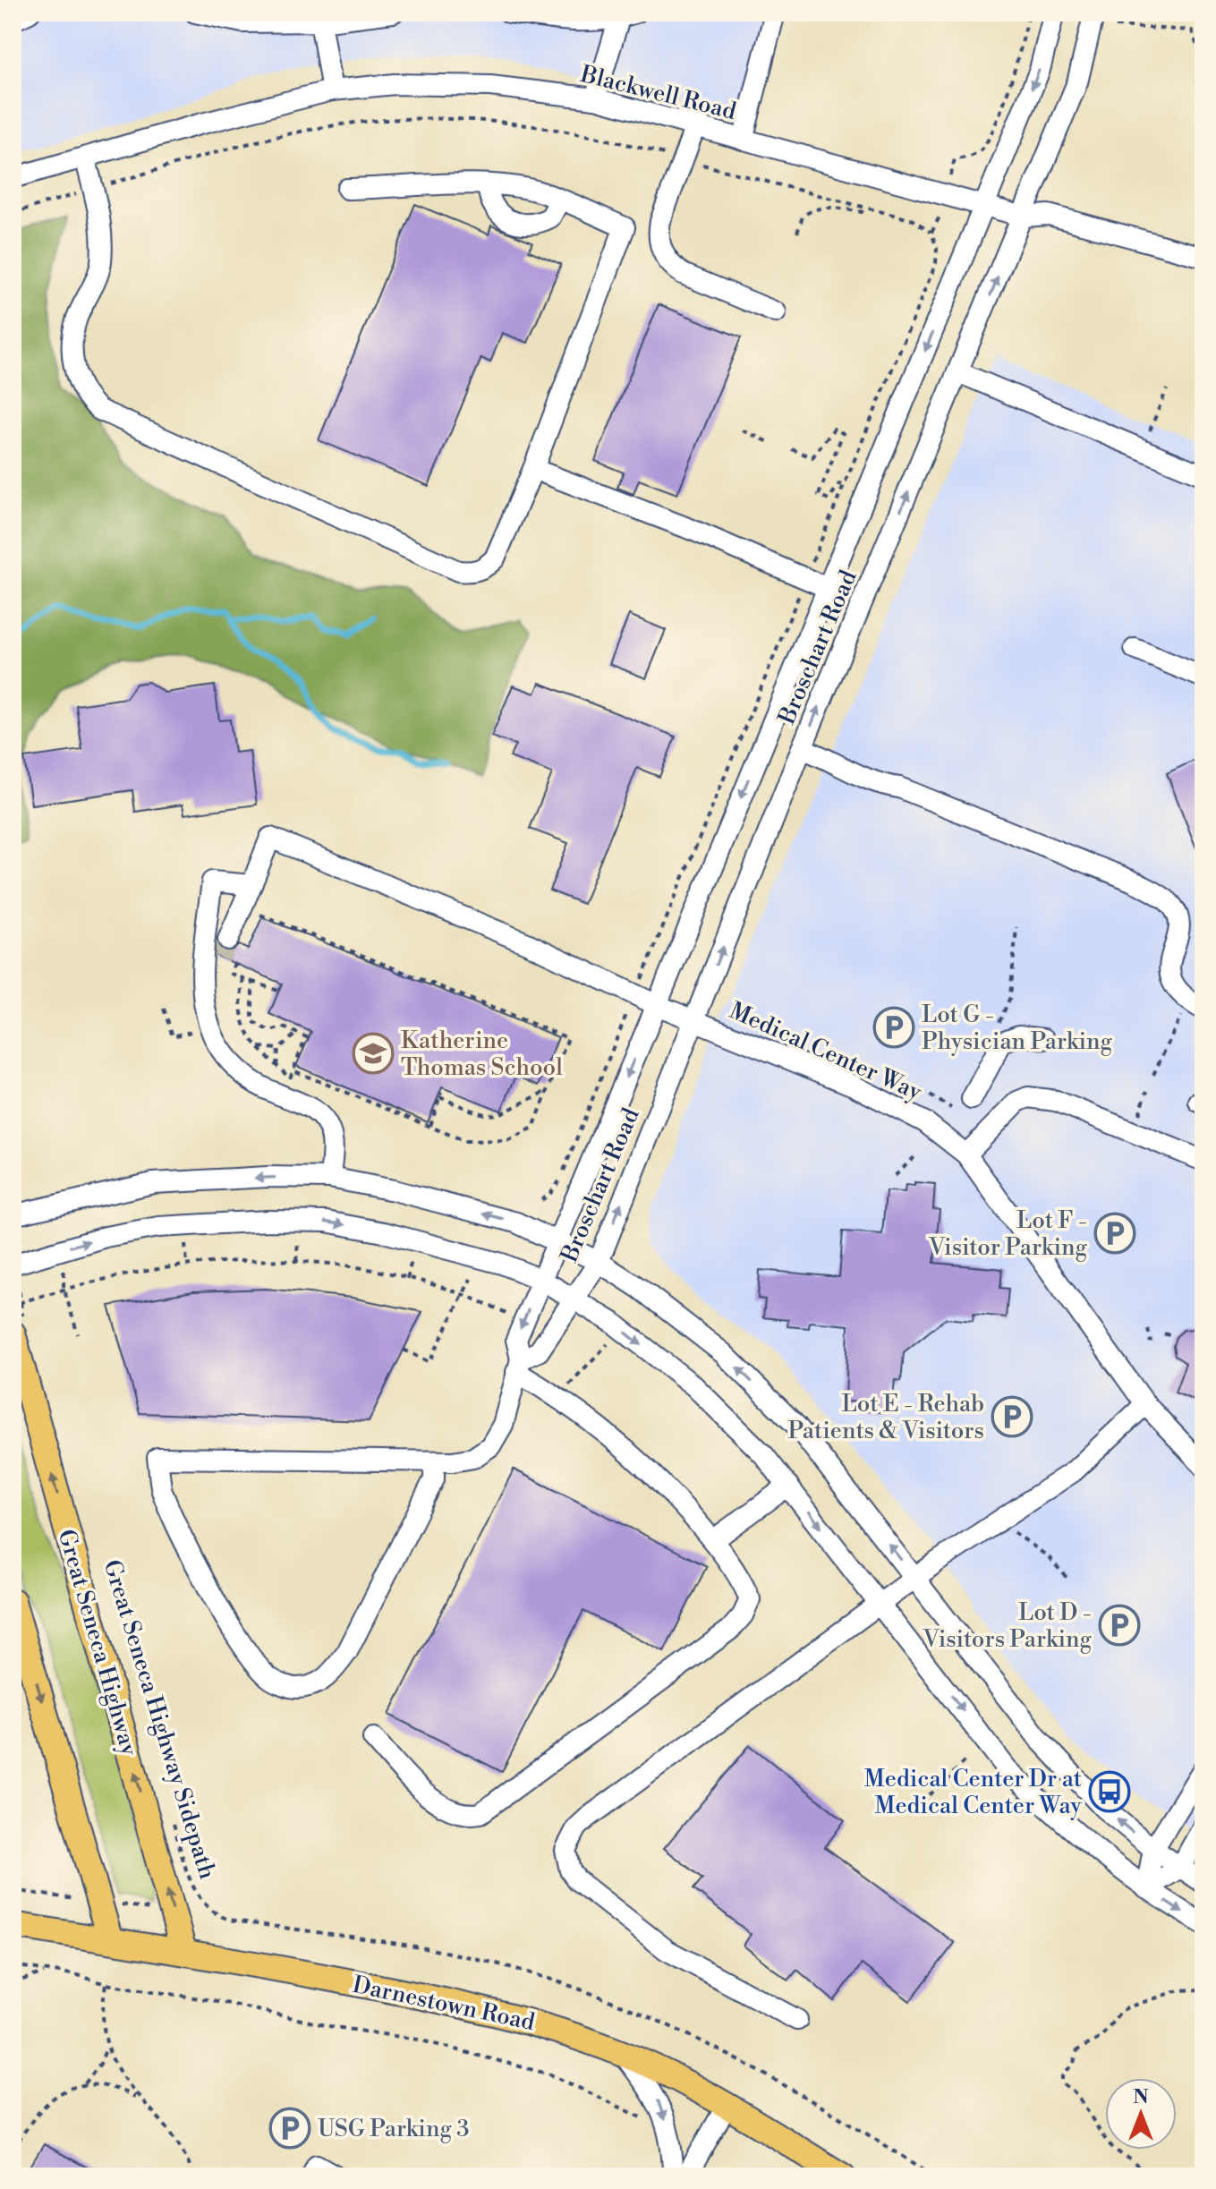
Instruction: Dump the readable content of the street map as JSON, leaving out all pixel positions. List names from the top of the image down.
{
  "streets": {
    "main road": ["Great Seneca Highway", "Darnestown Road"],
    "street": ["Blackwell Road", "Broschart Road", "Medical Center Way"],
    "path": ["Great Seneca Highway Sidepath"]
  },
  "crossings": [
    ["Blackwell Road", "Broschart Road"],
    ["Broschart Road", "Medical Center Way"],
    ["Great Seneca Highway", "Darnestown Road"]
  ],
  "places": {
    "parking": [
      "Lot G - Physician Parking",
      "Lot F - Visitor Parking",
      "Lot E - Rehab Patients & Visitors",
      "Lot D - Visitors Parking",
      "USG Parking 3"
    ],
    "school or university": ["Katherine Thomas School"],
    "bus stop": ["Medical Center Dr at Medical Center Way"]
  },
  "north": "top"
}
